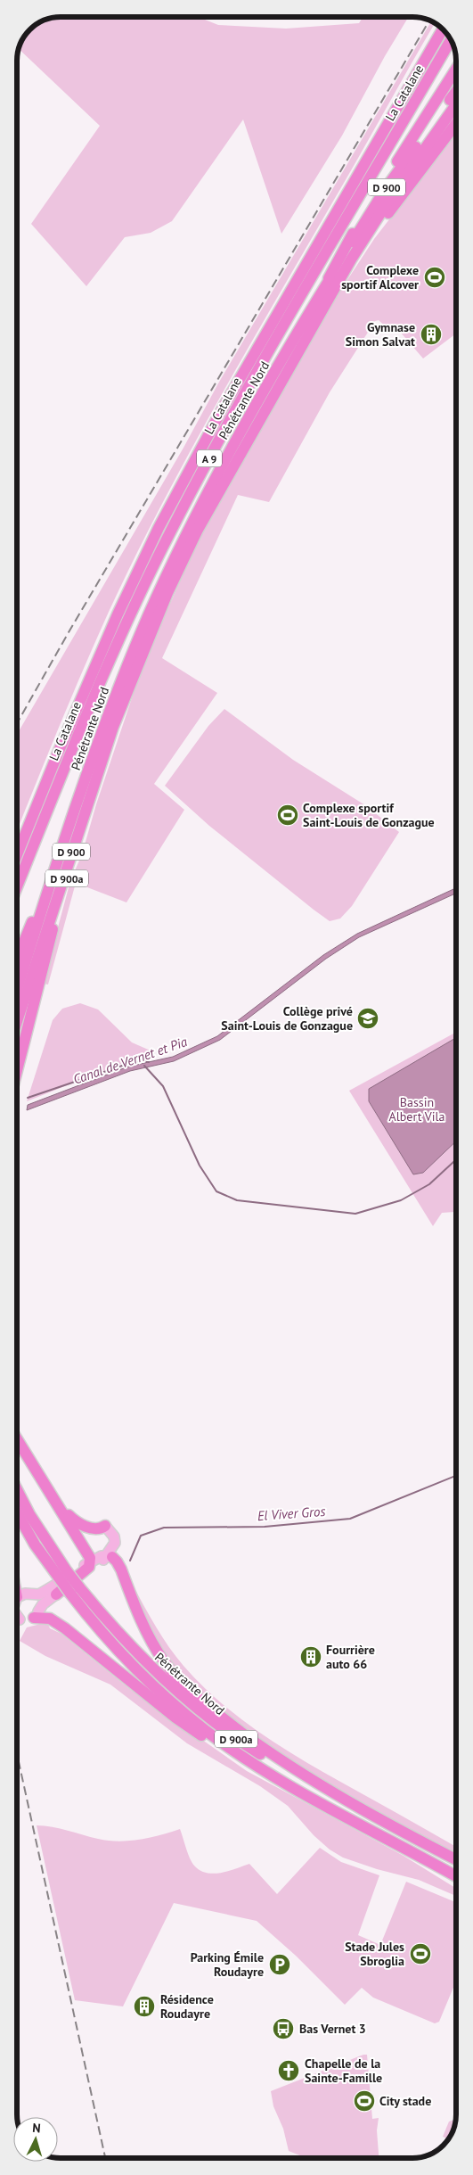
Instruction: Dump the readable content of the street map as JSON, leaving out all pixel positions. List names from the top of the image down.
{
  "streets": {
    "highway": [
      "La Catalane",
      "D 900",
      "Pénétrante Nord",
      "A 9",
      "D 900a"
    ]
  },
  "crossings": [
    ["D 900", "Pénétrante Nord"],
    ["D 900", "D 900a"],
    ["Pénétrante Nord", "D 900a"]
  ],
  "water": ["Canal de Vernet et Pia", "El Viver Gros"],
  "parks": ["Bassin Albert Vila"],
  "places": {
    "sports": [
      "Complexe sportif Alcover",
      "Complexe sportif Saint-Louis de Gonzague",
      "Stade Jules Sbroglia",
      "City stade"
    ],
    "building": ["Gymnase Simon Salvat", "Fourrière auto 66", "Résidence Roudayre"],
    "school or university": ["Collège privé Saint-Louis de Gonzague"],
    "parking": ["Parking Émile Roudayre"],
    "bus stop": ["Bas Vernet 3"],
    "church": ["Chapelle de la Sainte-Famille"]
  },
  "north": "top"
}
